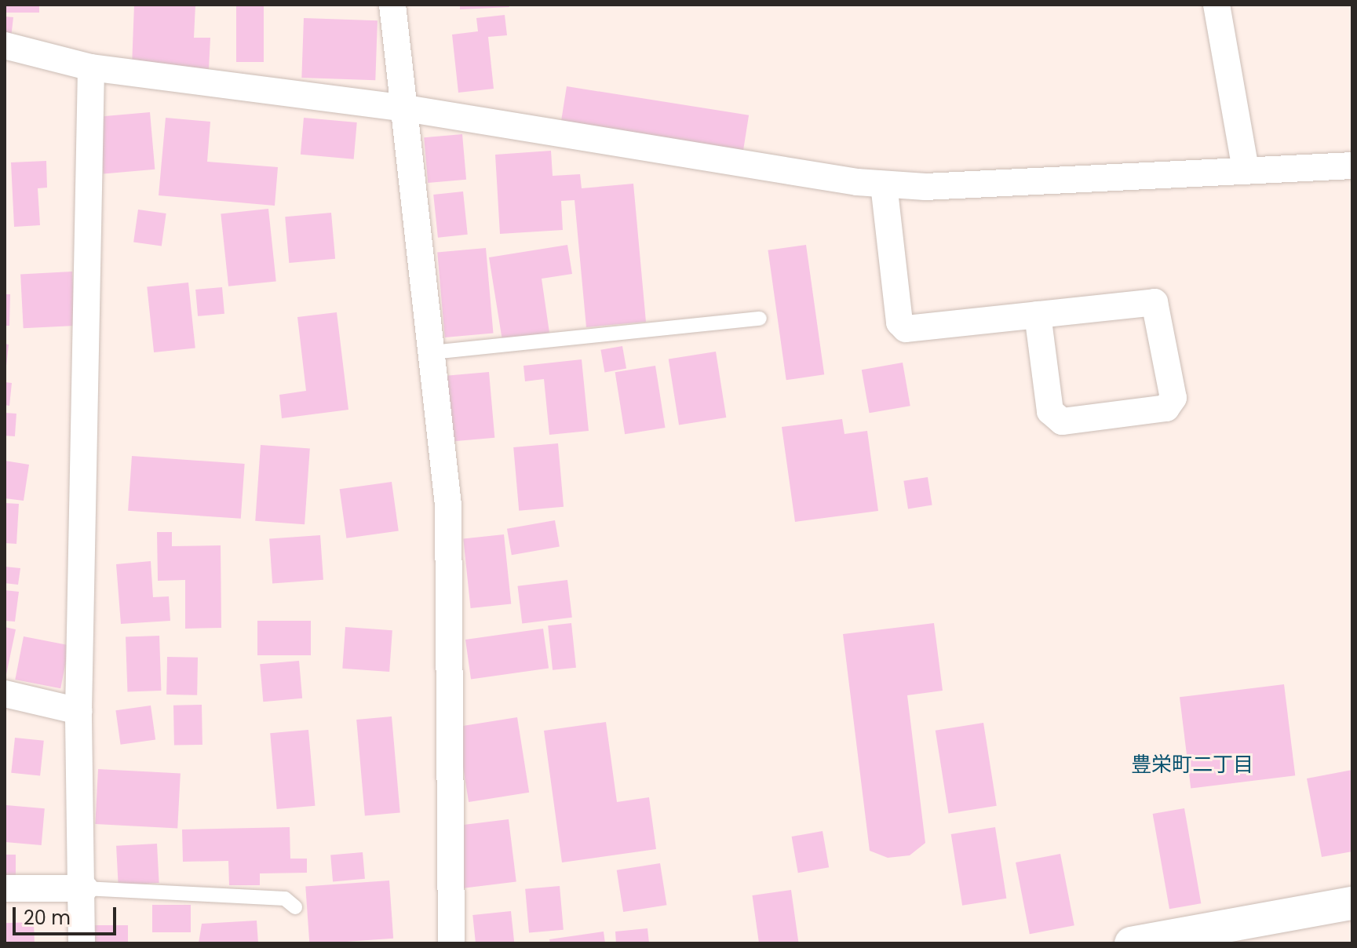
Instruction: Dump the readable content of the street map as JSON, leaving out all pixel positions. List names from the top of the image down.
{
  "districts": ["豊栄町二丁目"],
  "scale_bar": "20 m"
}
